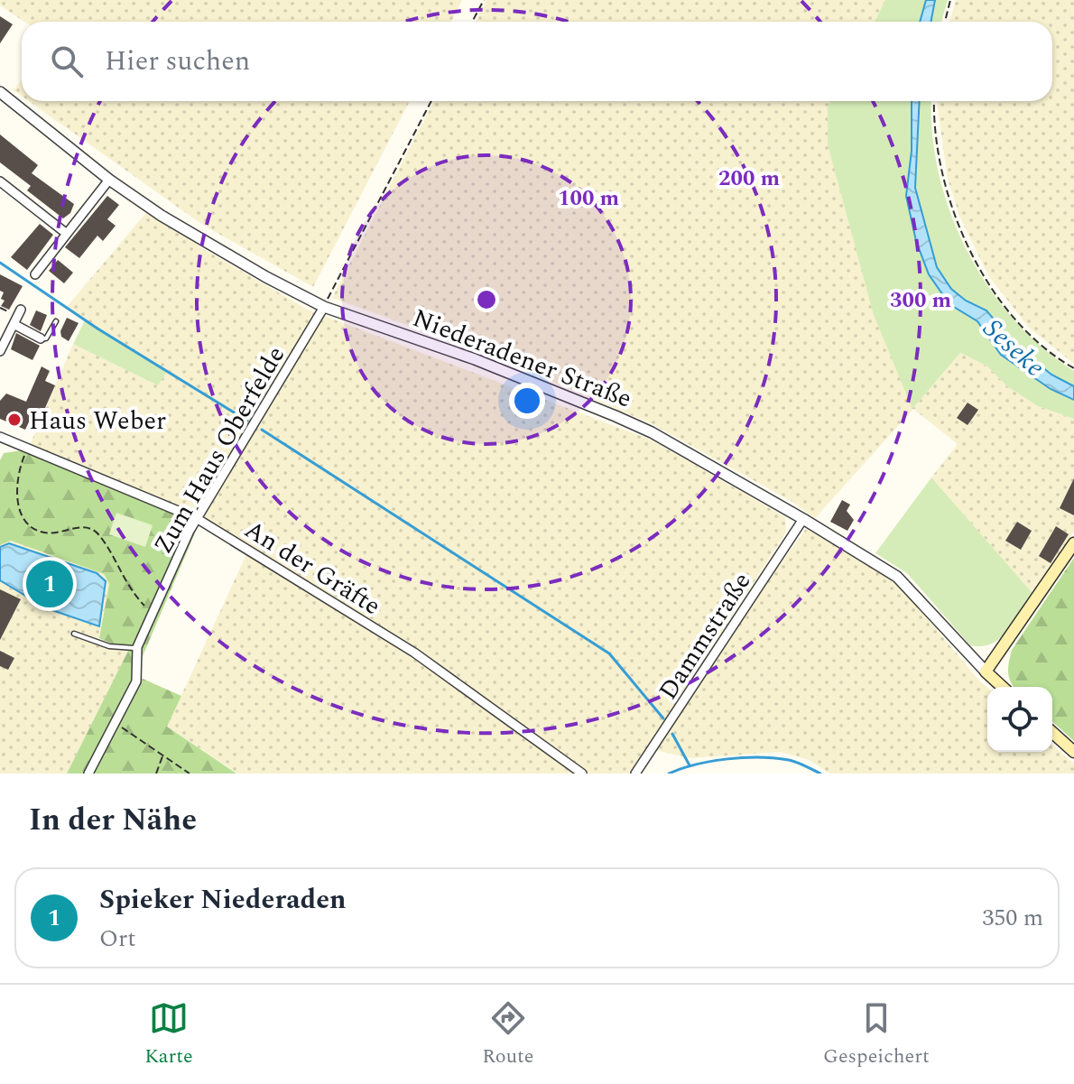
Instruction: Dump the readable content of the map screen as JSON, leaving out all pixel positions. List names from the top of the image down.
{
  "streets": {
    "main road": ["Niederadener Straße"],
    "street": ["Zum Haus Oberfelde", "An der Gräfte", "Dammstraße"]
  },
  "crossings": [
    ["Niederadener Straße", "Zum Haus Oberfelde"],
    ["Niederadener Straße", "Dammstraße"],
    ["Zum Haus Oberfelde", "An der Gräfte"]
  ],
  "water": ["Seseke"],
  "places": ["Haus Weber"],
  "page": {
    "search": "Hier suchen",
    "pins": "1",
    "heading": "In der Nähe",
    "list": [
      {
        "mark": "1",
        "name": "Spieker Niederaden",
        "note": "Ort",
        "value": "350 m"
      }
    ],
    "nav": ["Karte", "Route", "Gespeichert"]
  },
  "rings": ["200 m", "100 m", "300 m"]
}
